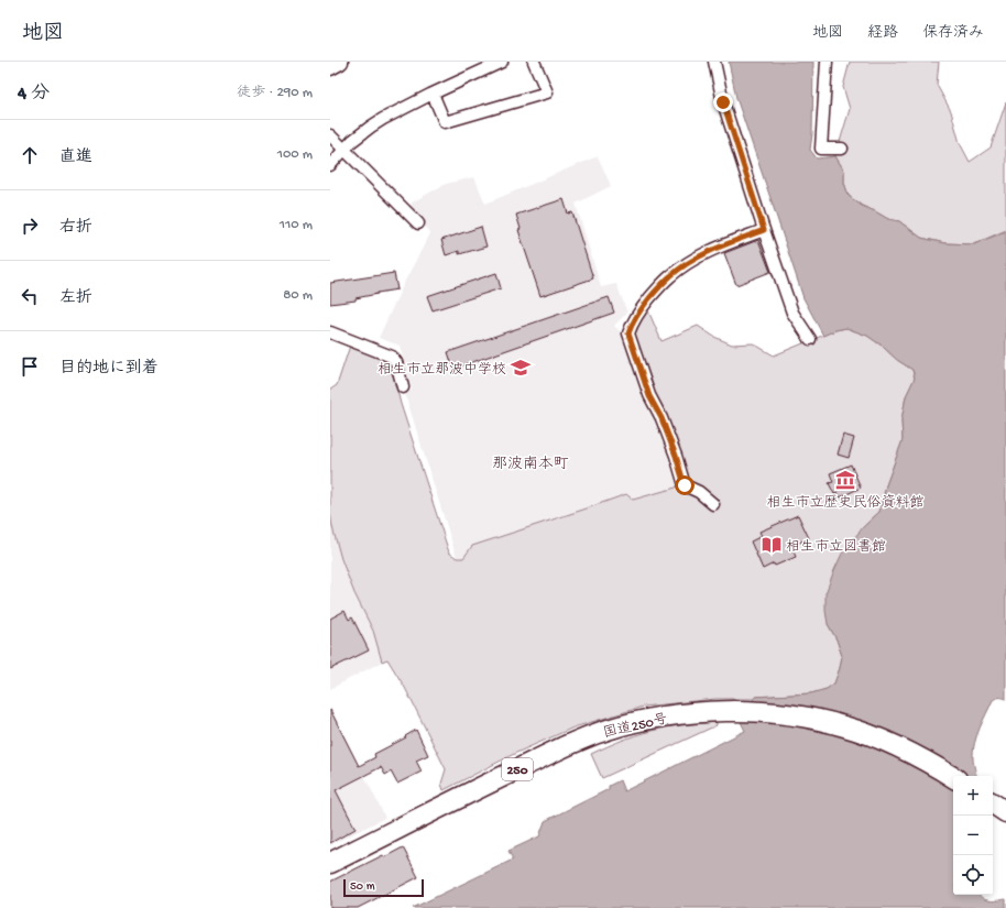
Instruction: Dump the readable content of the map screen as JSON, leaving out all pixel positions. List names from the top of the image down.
{
  "streets": {
    "highway": ["国道250号", "250"]
  },
  "districts": ["那波南本町"],
  "places": {
    "school or university": ["相生市立那波中学校"],
    "museum": ["相生市立歴史民俗資料館"],
    "library": ["相生市立図書館"]
  },
  "scale_bar": "50 m",
  "page": {
    "header": "地図",
    "nav": ["地図", "経路", "保存済み"],
    "heading": ["4 分", "徒歩 · 290 m"],
    "list": [
      ["直進", "100 m"],
      ["右折", "110 m"],
      ["左折", "80 m"],
      "目的地に到着"
    ],
    "map_buttons": ["+", "−"],
    "scale": "50 m"
  }
}
